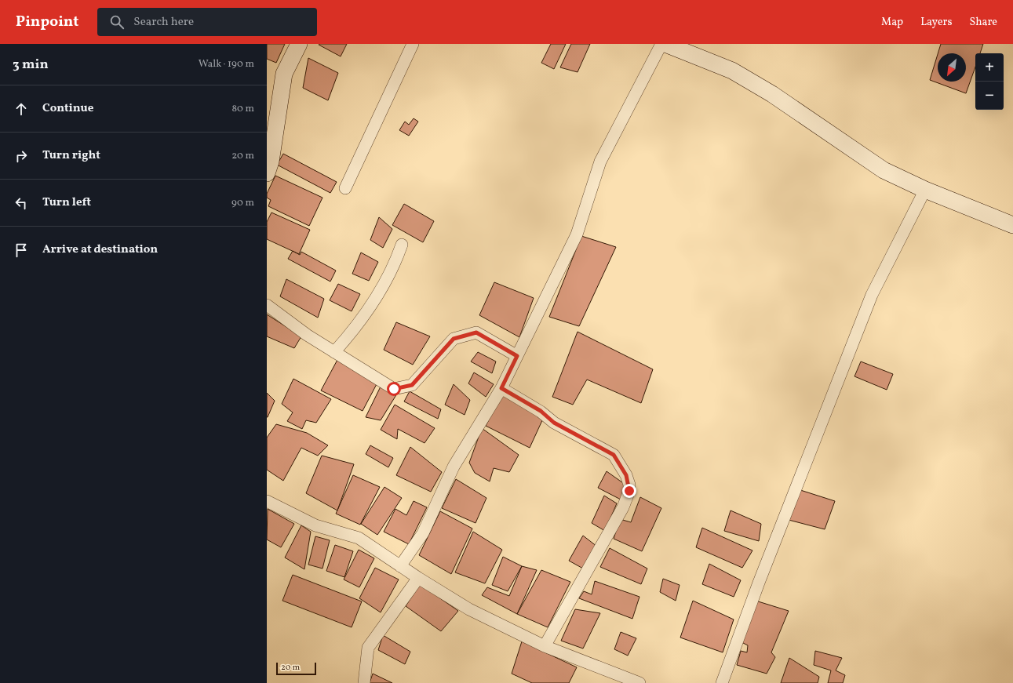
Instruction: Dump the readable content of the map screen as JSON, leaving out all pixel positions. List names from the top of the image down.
{
  "scale_bar": "20 m",
  "north": "bottom left",
  "page": {
    "header": "Pinpoint",
    "search": "Search here",
    "nav": ["Map", "Layers", "Share"],
    "heading": ["3 min", "Walk · 190 m"],
    "map_buttons": ["+", "−"],
    "list": [
      ["Continue", "80 m"],
      ["Turn right", "20 m"],
      ["Turn left", "90 m"],
      "Arrive at destination"
    ],
    "scale": "20 m"
  }
}
